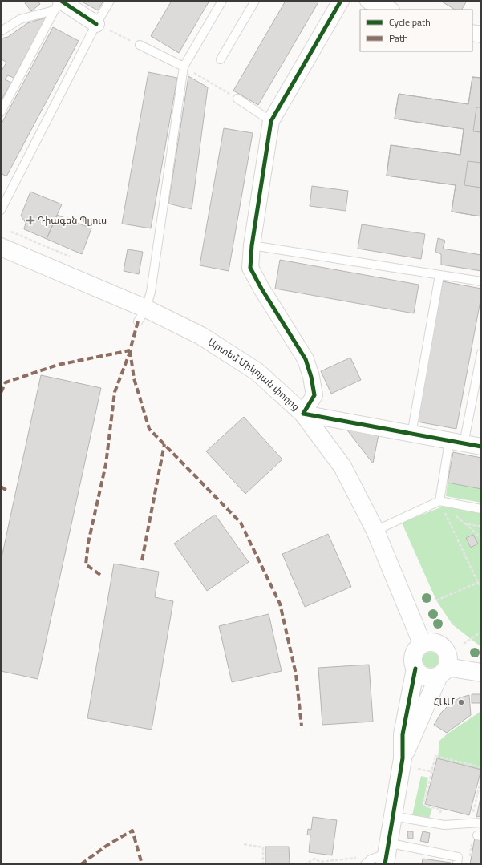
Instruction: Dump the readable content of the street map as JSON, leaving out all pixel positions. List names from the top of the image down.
{
  "streets": {
    "main road": ["Արտեմ Միկոյան փողոց"]
  },
  "places": {
    "health": ["Դիագեն Պլյուս"],
    "other": ["ՀԱՄ"]
  },
  "legend": ["Cycle path", "Path"]
}
